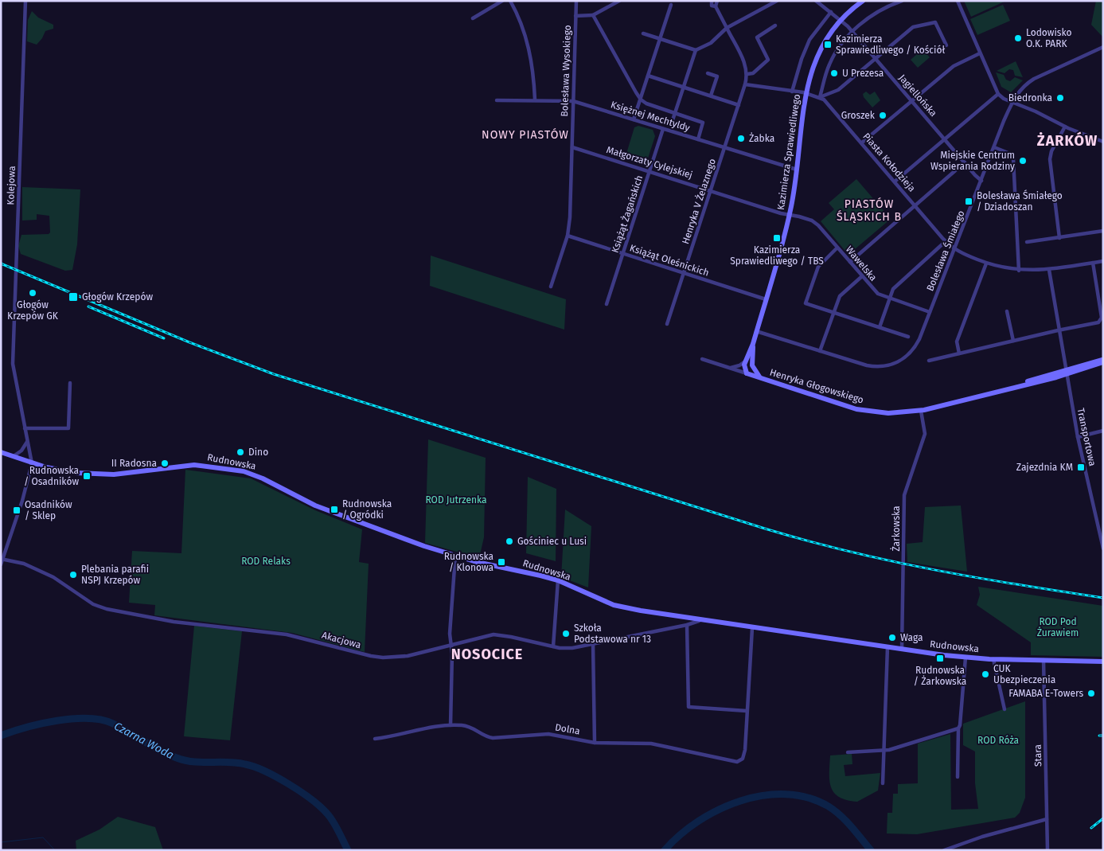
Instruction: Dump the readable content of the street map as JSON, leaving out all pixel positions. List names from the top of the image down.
{
  "streets": {
    "main road": ["Kazimierza Sprawiedliwego", "Henryka Głogowskiego", "Rudnowska"],
    "street": [
      "Bolesława Wysokiego",
      "Jagiellońska",
      "Księżnej Mechtyldy",
      "Małgorzaty Cylejskiej",
      "Piasta Kołodzieja",
      "Kolejowa",
      "Henryka V Żelaznego",
      "Książąt Żagańskich",
      "Bolesława Śmiałego",
      "Książąt Oleśnickich",
      "Wawelska",
      "Transportowa",
      "Żarkowska",
      "Akacjowa",
      "Dolna",
      "Stara"
    ]
  },
  "crossings": [
    ["Bolesława Wysokiego", "Księżnej Mechtyldy"],
    ["Bolesława Wysokiego", "Małgorzaty Cylejskiej"],
    ["Bolesława Wysokiego", "Książąt Oleśnickich"],
    ["Jagiellońska", "Kazimierza Sprawiedliwego"],
    ["Jagiellońska", "Bolesława Śmiałego"],
    ["Księżnej Mechtyldy", "Kazimierza Sprawiedliwego"],
    ["Księżnej Mechtyldy", "Henryka V Żelaznego"],
    ["Księżnej Mechtyldy", "Książąt Żagańskich"],
    ["Kazimierza Sprawiedliwego", "Małgorzaty Cylejskiej"],
    ["Kazimierza Sprawiedliwego", "Piasta Kołodzieja"],
    ["Kazimierza Sprawiedliwego", "Bolesława Śmiałego"],
    ["Kazimierza Sprawiedliwego", "Książąt Oleśnickich"],
    ["Kazimierza Sprawiedliwego", "Wawelska"],
    ["Kazimierza Sprawiedliwego", "Henryka Głogowskiego"],
    ["Małgorzaty Cylejskiej", "Henryka V Żelaznego"],
    ["Małgorzaty Cylejskiej", "Książąt Żagańskich"],
    ["Małgorzaty Cylejskiej", "Wawelska"],
    ["Piasta Kołodzieja", "Henryka V Żelaznego"],
    ["Piasta Kołodzieja", "Bolesława Śmiałego"],
    ["Piasta Kołodzieja", "Transportowa"],
    ["Kolejowa", "Rudnowska"],
    ["Henryka V Żelaznego", "Książąt Oleśnickich"],
    ["Książąt Żagańskich", "Książąt Oleśnickich"],
    ["Bolesława Śmiałego", "Wawelska"],
    ["Henryka Głogowskiego", "Transportowa"],
    ["Henryka Głogowskiego", "Żarkowska"],
    ["Rudnowska", "Żarkowska"],
    ["Rudnowska", "Akacjowa"],
    ["Rudnowska", "Stara"]
  ],
  "districts": [
    "NOWY PIASTÓW",
    "ŻARKÓW",
    "PIASTÓW ŚLĄSKICH B",
    "NOSOCICE"
  ],
  "water": ["Czarna Woda"],
  "parks": [
    "ROD Jutrzenka",
    "ROD Relaks",
    "ROD Pod Żurawiem",
    "ROD Róża"
  ],
  "places": {
    "other": [
      "Lodowisko O.K. PARK",
      "U Prezesa",
      "Biedronka",
      "Groszek",
      "Żabka",
      "Miejskie Centrum Wspierania Rodziny",
      "Głogów Krzepów GK",
      "Dino",
      "II Radosna",
      "Gościniec u Lusi",
      "Plebania parafii NSPJ Krzepów",
      "Szkoła Podstawowa nr 13",
      "Waga",
      "CUK Ubezpieczenia",
      "FAMABA E-Towers"
    ],
    "transit": [
      "Kazimierza Sprawiedliwego / Kościół",
      "Bolesława Śmiałego / Dziadoszan",
      "Kazimierza Sprawiedliwego / TBS",
      "Głogów Krzepów",
      "Zajezdnia KM",
      "Rudnowska / Osadników",
      "Rudnowska / Ogródki",
      "Osadników / Sklep",
      "Rudnowska / Klonowa",
      "Rudnowska / Żarkowska"
    ]
  }
}
